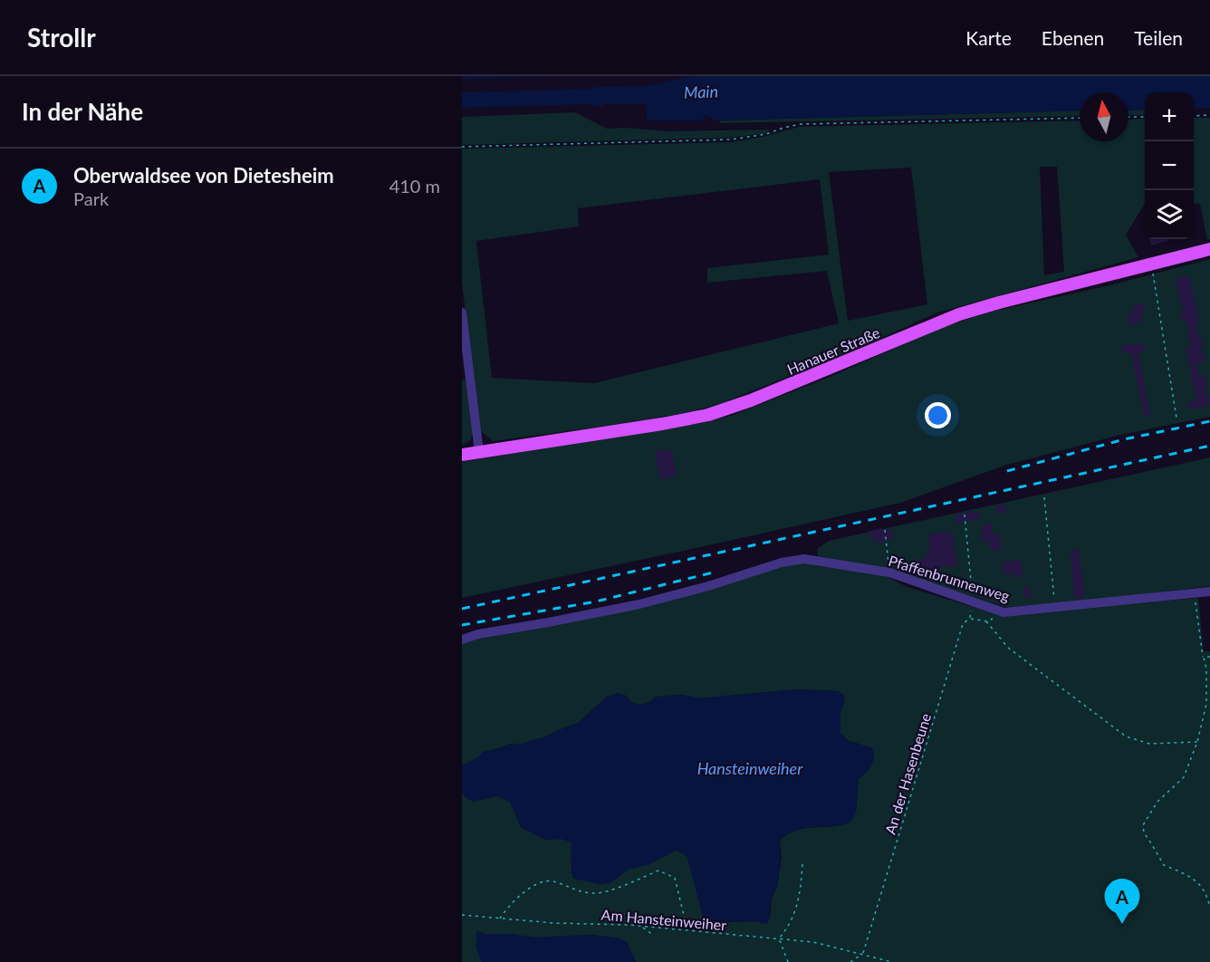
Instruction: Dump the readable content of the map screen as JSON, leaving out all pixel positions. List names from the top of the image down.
{
  "streets": {
    "main road": ["Hanauer Straße"],
    "lane": ["Pfaffenbrunnenweg"],
    "path": ["An der Hasenbeune", "Am Hansteinweiher"]
  },
  "crossings": [
    ["Pfaffenbrunnenweg", "An der Hasenbeune"],
    ["An der Hasenbeune", "Am Hansteinweiher"]
  ],
  "water": ["Main", "Hansteinweiher"],
  "north": "top",
  "page": {
    "header": "Strollr",
    "nav": ["Karte", "Ebenen", "Teilen"],
    "heading": "In der Nähe",
    "map_buttons": ["+", "−"],
    "list": [
      {
        "mark": "A",
        "name": "Oberwaldsee von Dietesheim",
        "note": "Park",
        "value": "410 m"
      }
    ],
    "pins": "A"
  }
}
